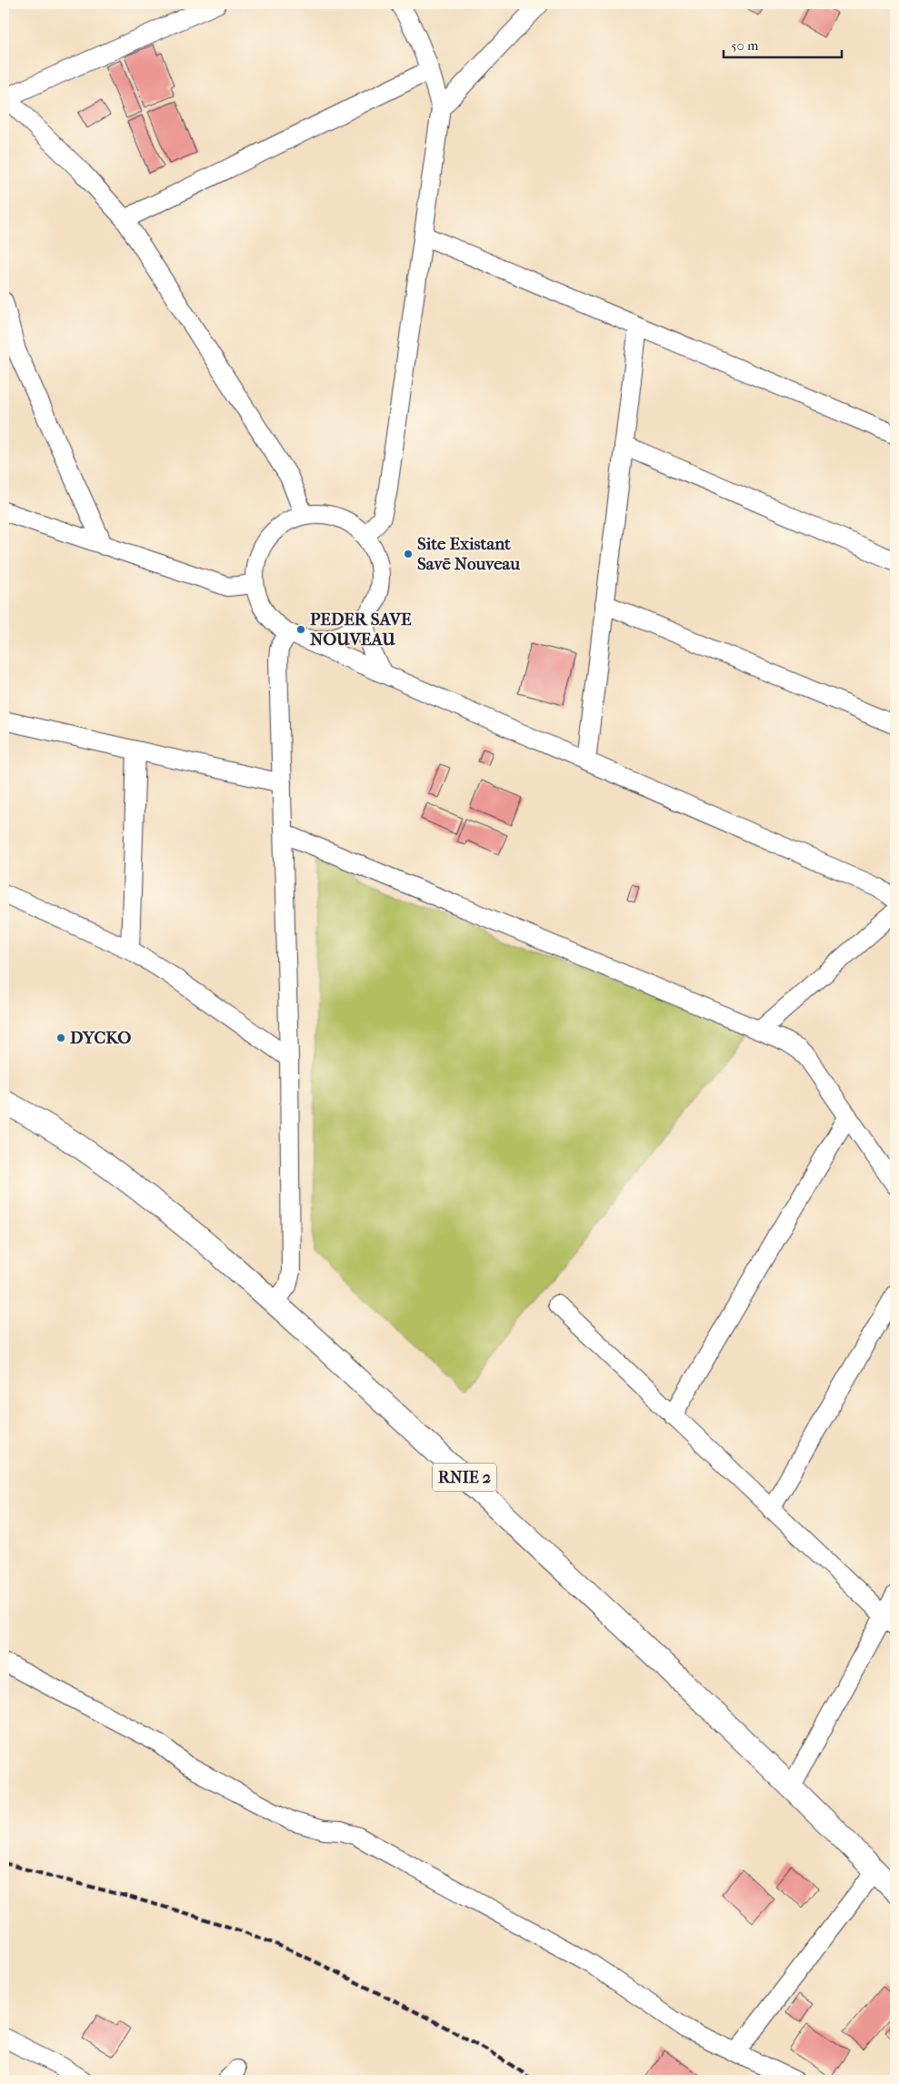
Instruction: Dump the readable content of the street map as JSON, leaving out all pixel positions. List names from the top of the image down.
{
  "streets": {
    "main road": ["RNIE 2"]
  },
  "places": ["Site Existant Savē Nouveau", "PEDER SAVE NOUVEAU", "DYCKO"],
  "scale_bar": "50 m"
}
